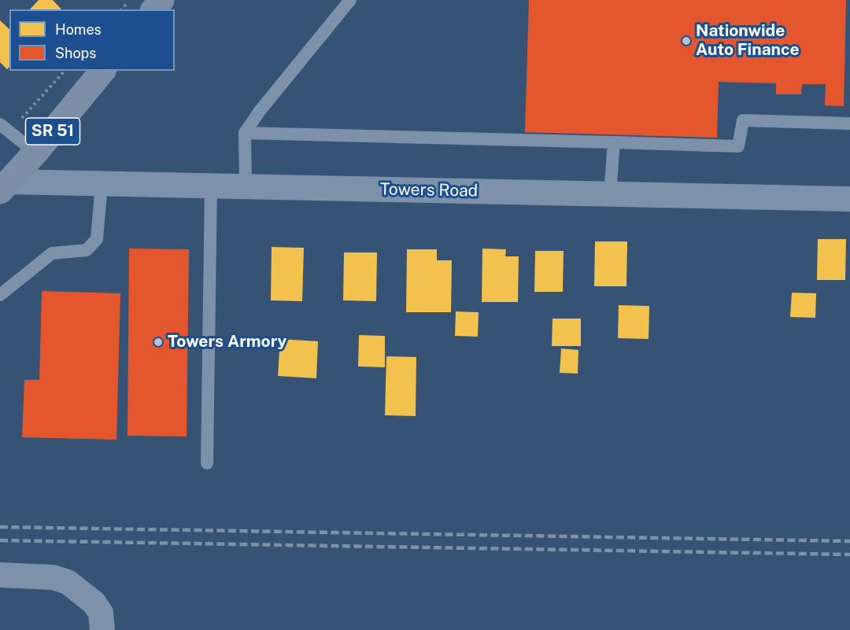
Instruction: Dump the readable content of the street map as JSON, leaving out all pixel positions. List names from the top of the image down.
{
  "streets": {
    "main road": ["SR 51"],
    "street": ["Towers Road"]
  },
  "crossings": [
    ["SR 51", "Towers Road"]
  ],
  "places": ["Nationwide Auto Finance", "Towers Armory"],
  "legend": ["Homes", "Shops"]
}
